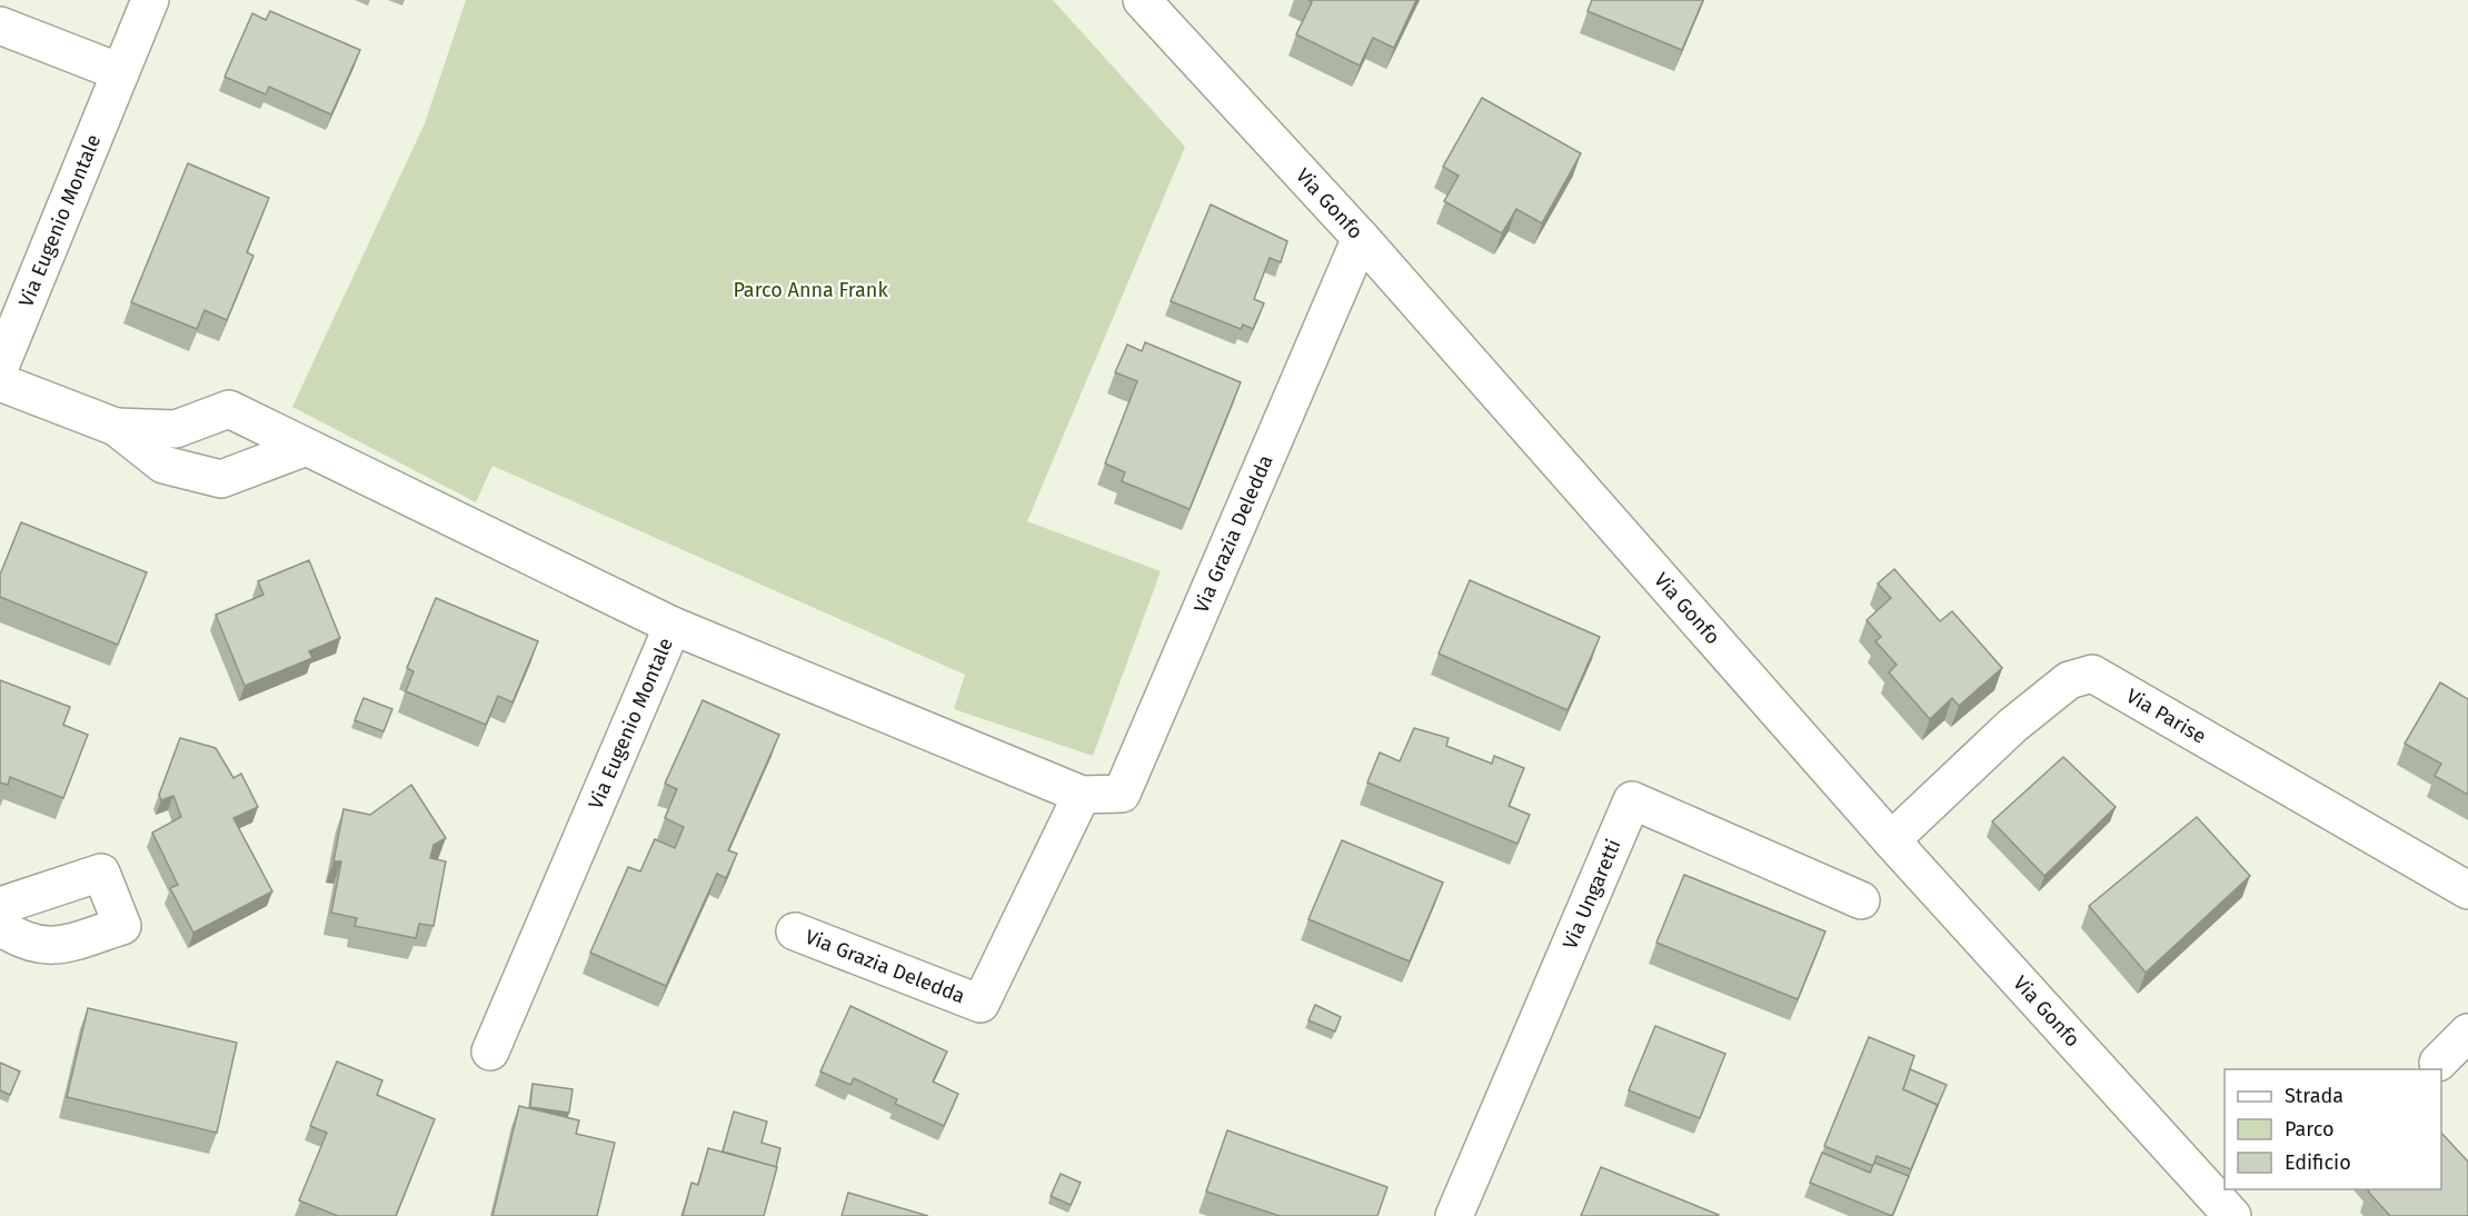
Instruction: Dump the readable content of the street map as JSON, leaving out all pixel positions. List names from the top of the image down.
{
  "streets": {
    "street": [
      "Via Gonfo",
      "Via Eugenio Montale",
      "Via Grazia Deledda",
      "Via Parise",
      "Via Ungaretti"
    ]
  },
  "crossings": [
    ["Via Gonfo", "Via Grazia Deledda"],
    ["Via Gonfo", "Via Parise"],
    ["Via Eugenio Montale", "Via Grazia Deledda"]
  ],
  "parks": ["Parco Anna Frank"],
  "legend": ["Strada", "Parco", "Edificio"]
}
